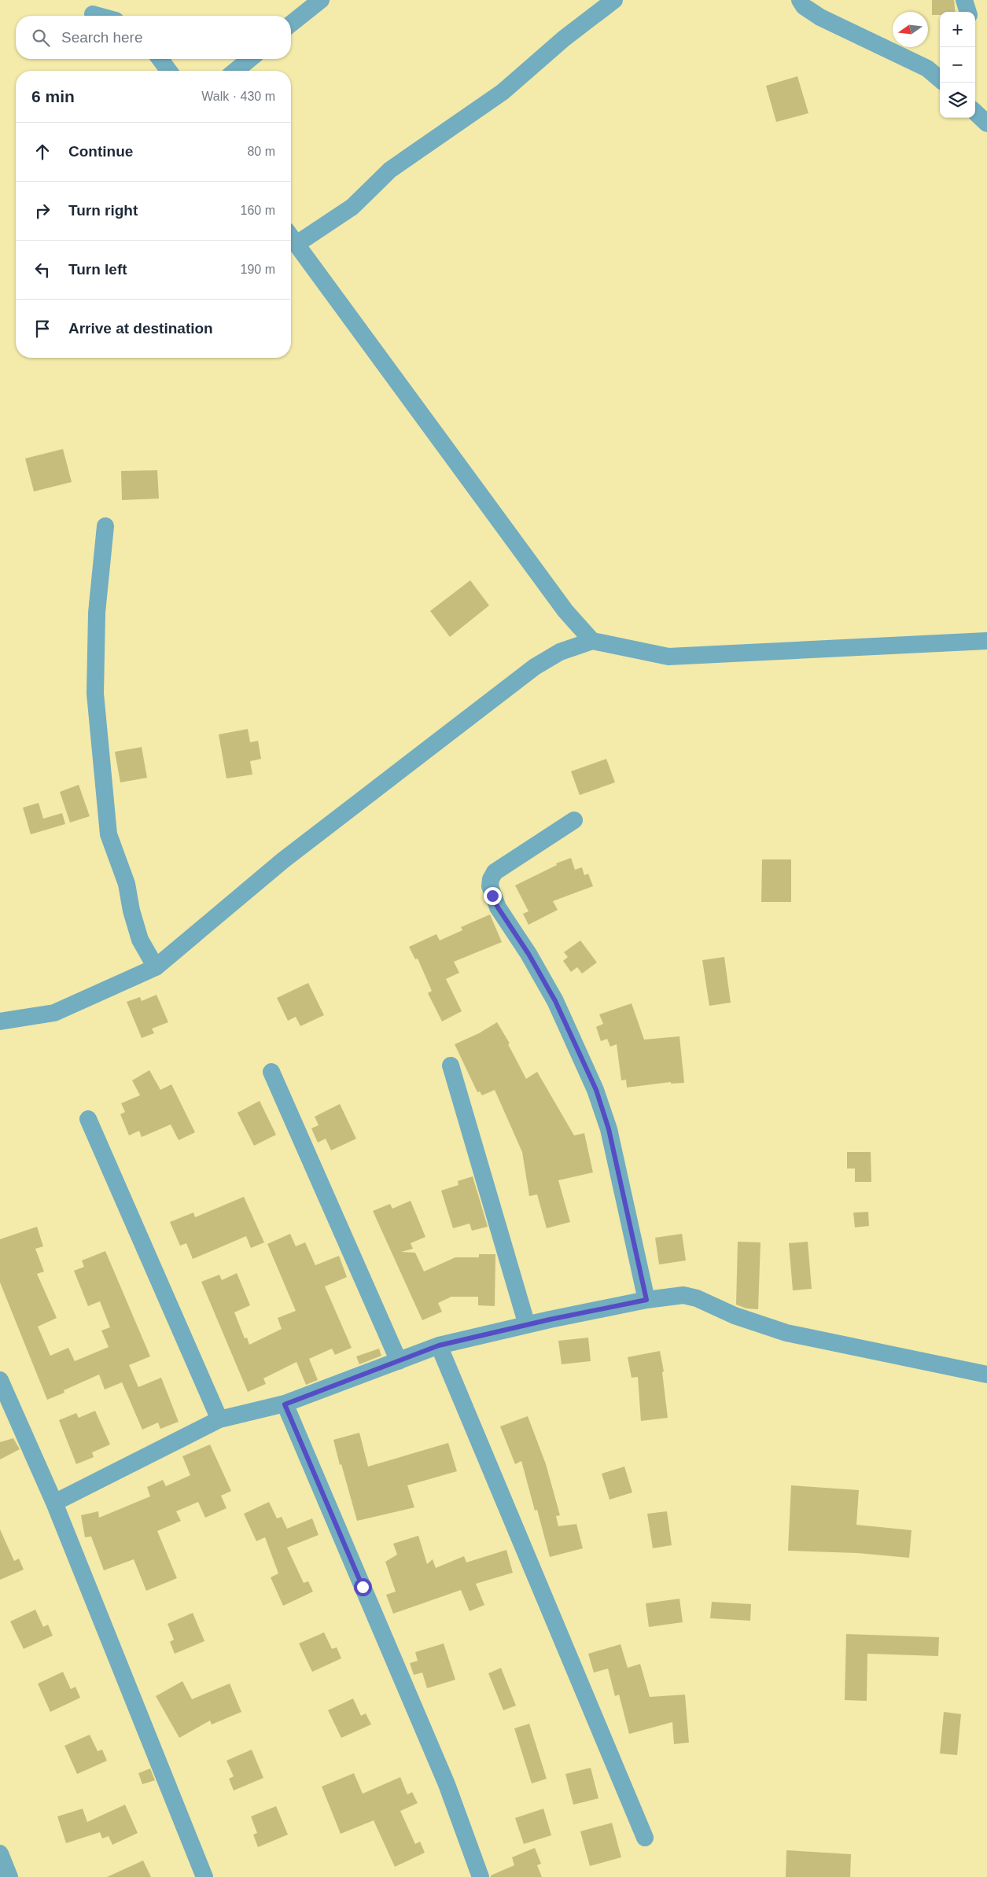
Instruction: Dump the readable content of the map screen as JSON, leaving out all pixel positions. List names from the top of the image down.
{
  "north": "left",
  "page": {
    "map_buttons": ["+", "−"],
    "search": "Search here",
    "heading": ["6 min", "Walk · 430 m"],
    "list": [
      ["Continue", "80 m"],
      ["Turn right", "160 m"],
      ["Turn left", "190 m"],
      "Arrive at destination"
    ]
  }
}
